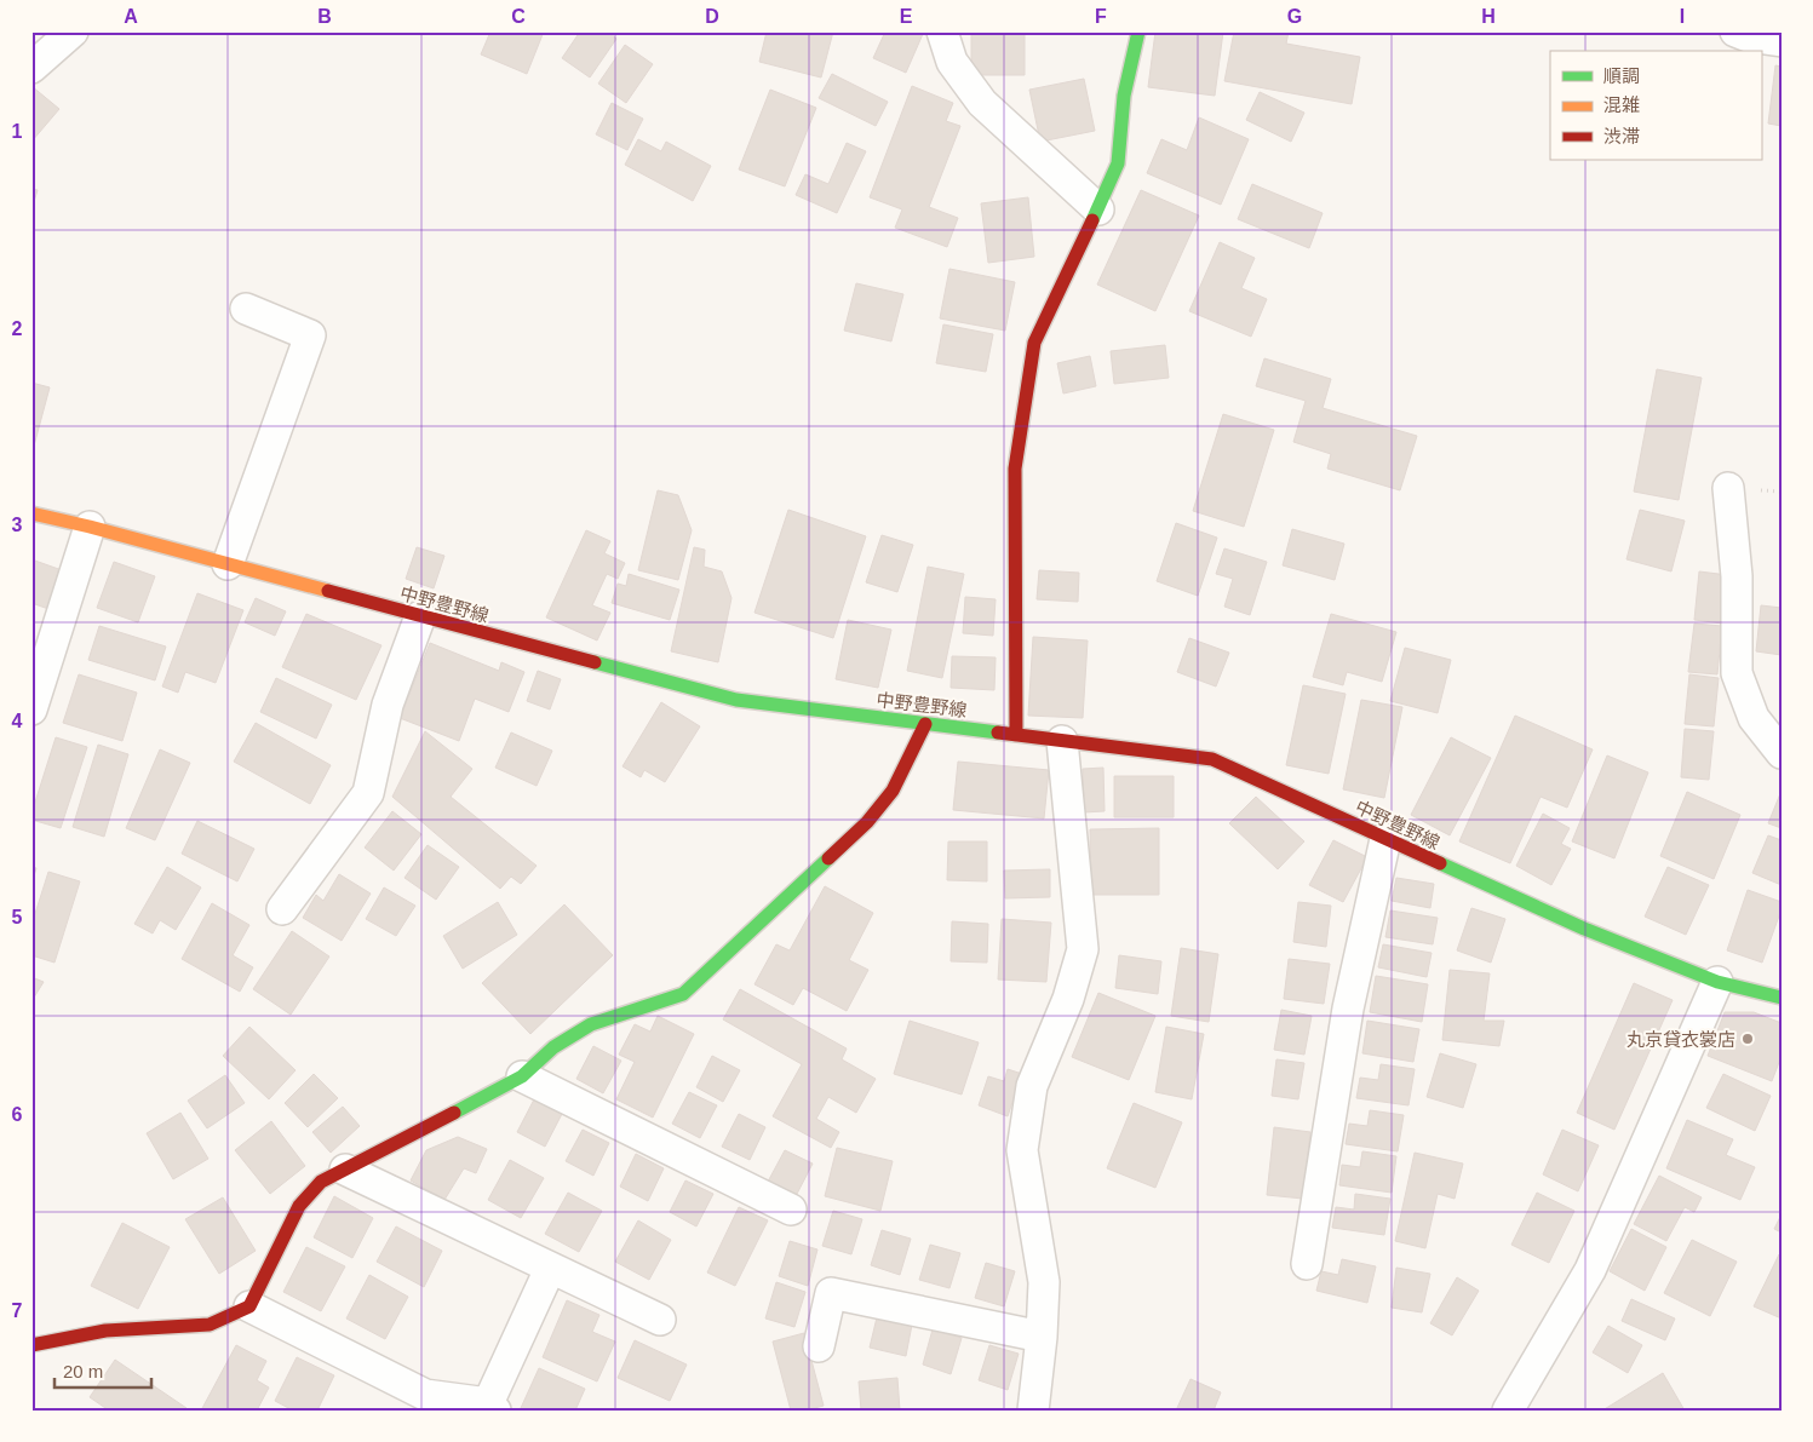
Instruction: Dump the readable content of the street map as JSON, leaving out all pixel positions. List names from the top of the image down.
{
  "streets": {
    "street": ["中野豊野線"]
  },
  "places": ["丸京貸衣裳店"],
  "legend": ["順調", "混雑", "渋滞"],
  "scale_bar": "20 m",
  "grid": {
    "columns": [
      "A",
      "B",
      "C",
      "D",
      "E",
      "F",
      "G",
      "H",
      "I"
    ],
    "rows": [
      "1",
      "2",
      "3",
      "4",
      "5",
      "6",
      "7"
    ]
  }
}
